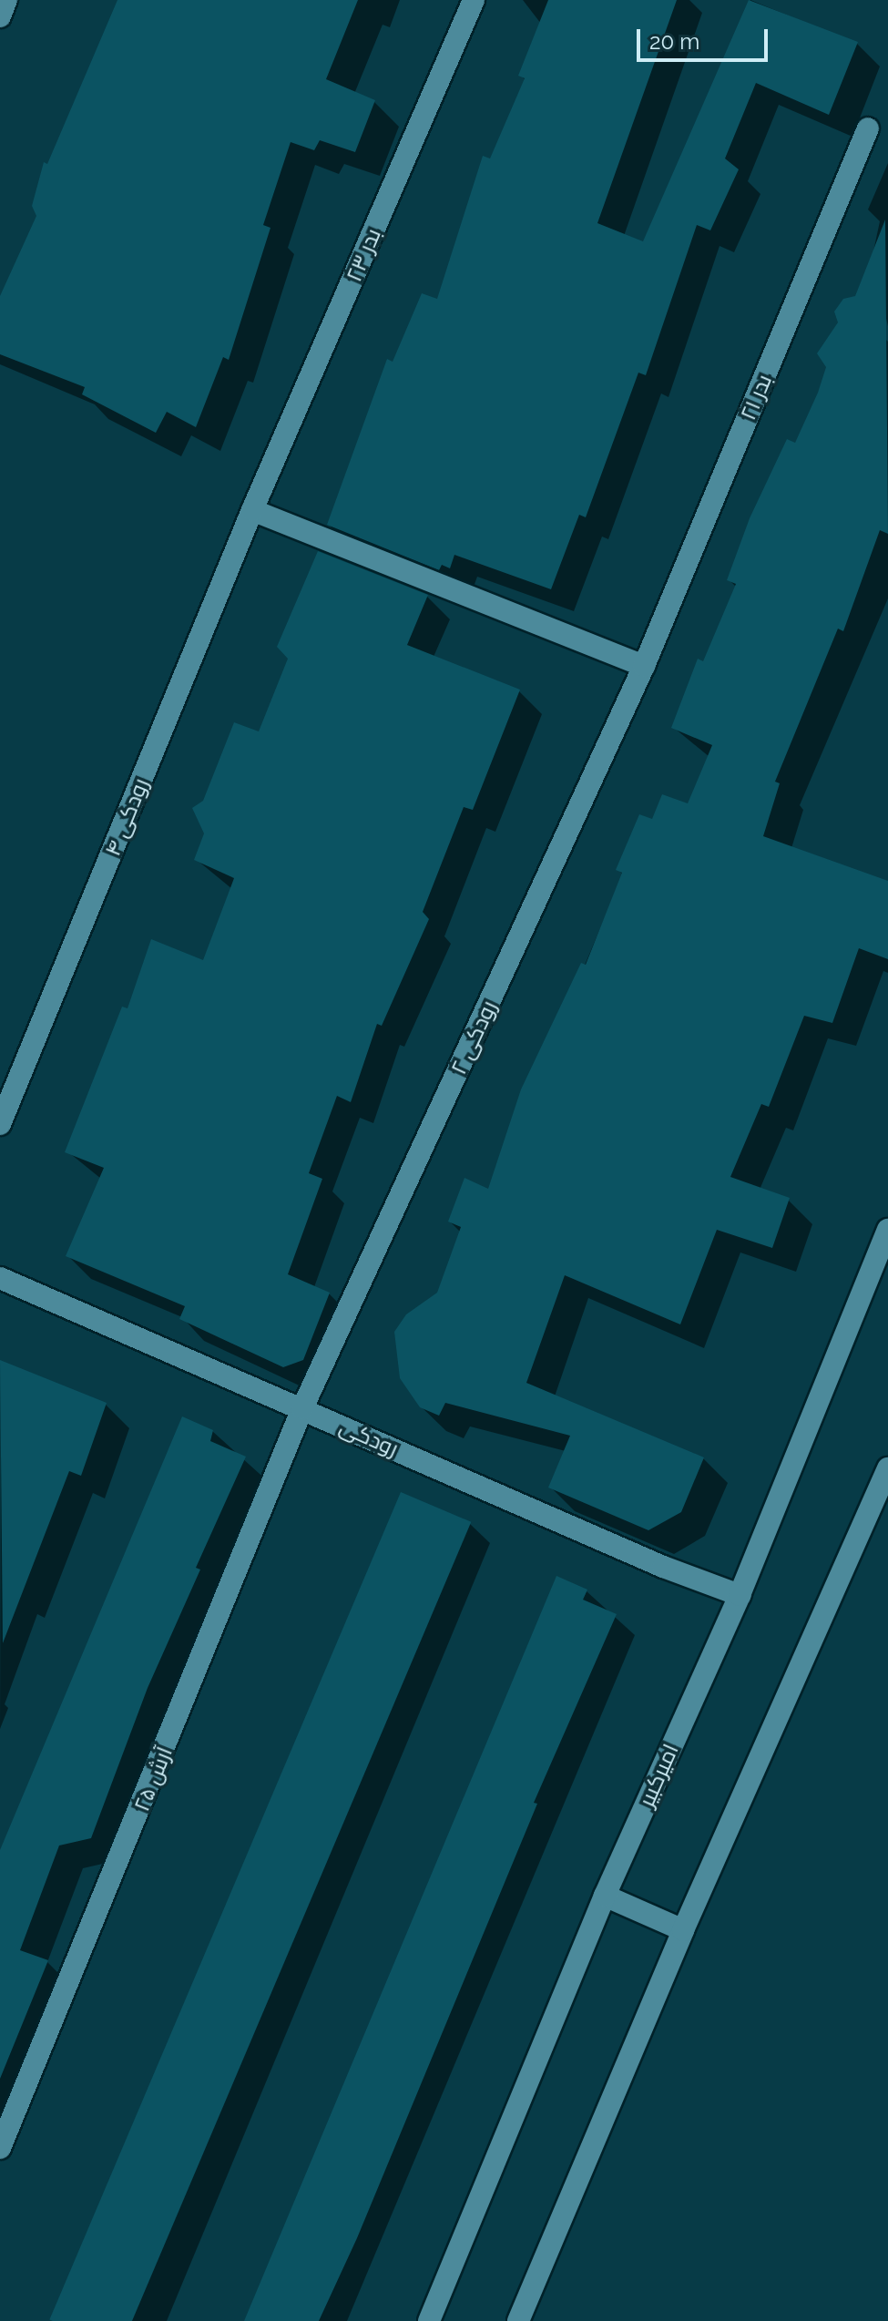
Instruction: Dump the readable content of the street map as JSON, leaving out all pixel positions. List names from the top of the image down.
{
  "streets": {
    "street": [
      "بدر ۲۳",
      "بدر ۲۱",
      "رودکی ۴",
      "رودکی ۲",
      "رودکی",
      "امیرکبیر",
      "آرش ۲۵"
    ]
  },
  "crossings": [
    ["بدر ۲۳", "رودکی ۴"],
    ["بدر ۲۱", "رودکی ۲"],
    ["رودکی ۲", "رودکی"],
    ["رودکی ۲", "آرش ۲۵"],
    ["رودکی", "امیرکبیر"],
    ["رودکی", "آرش ۲۵"]
  ],
  "scale_bar": "20 m"
}
